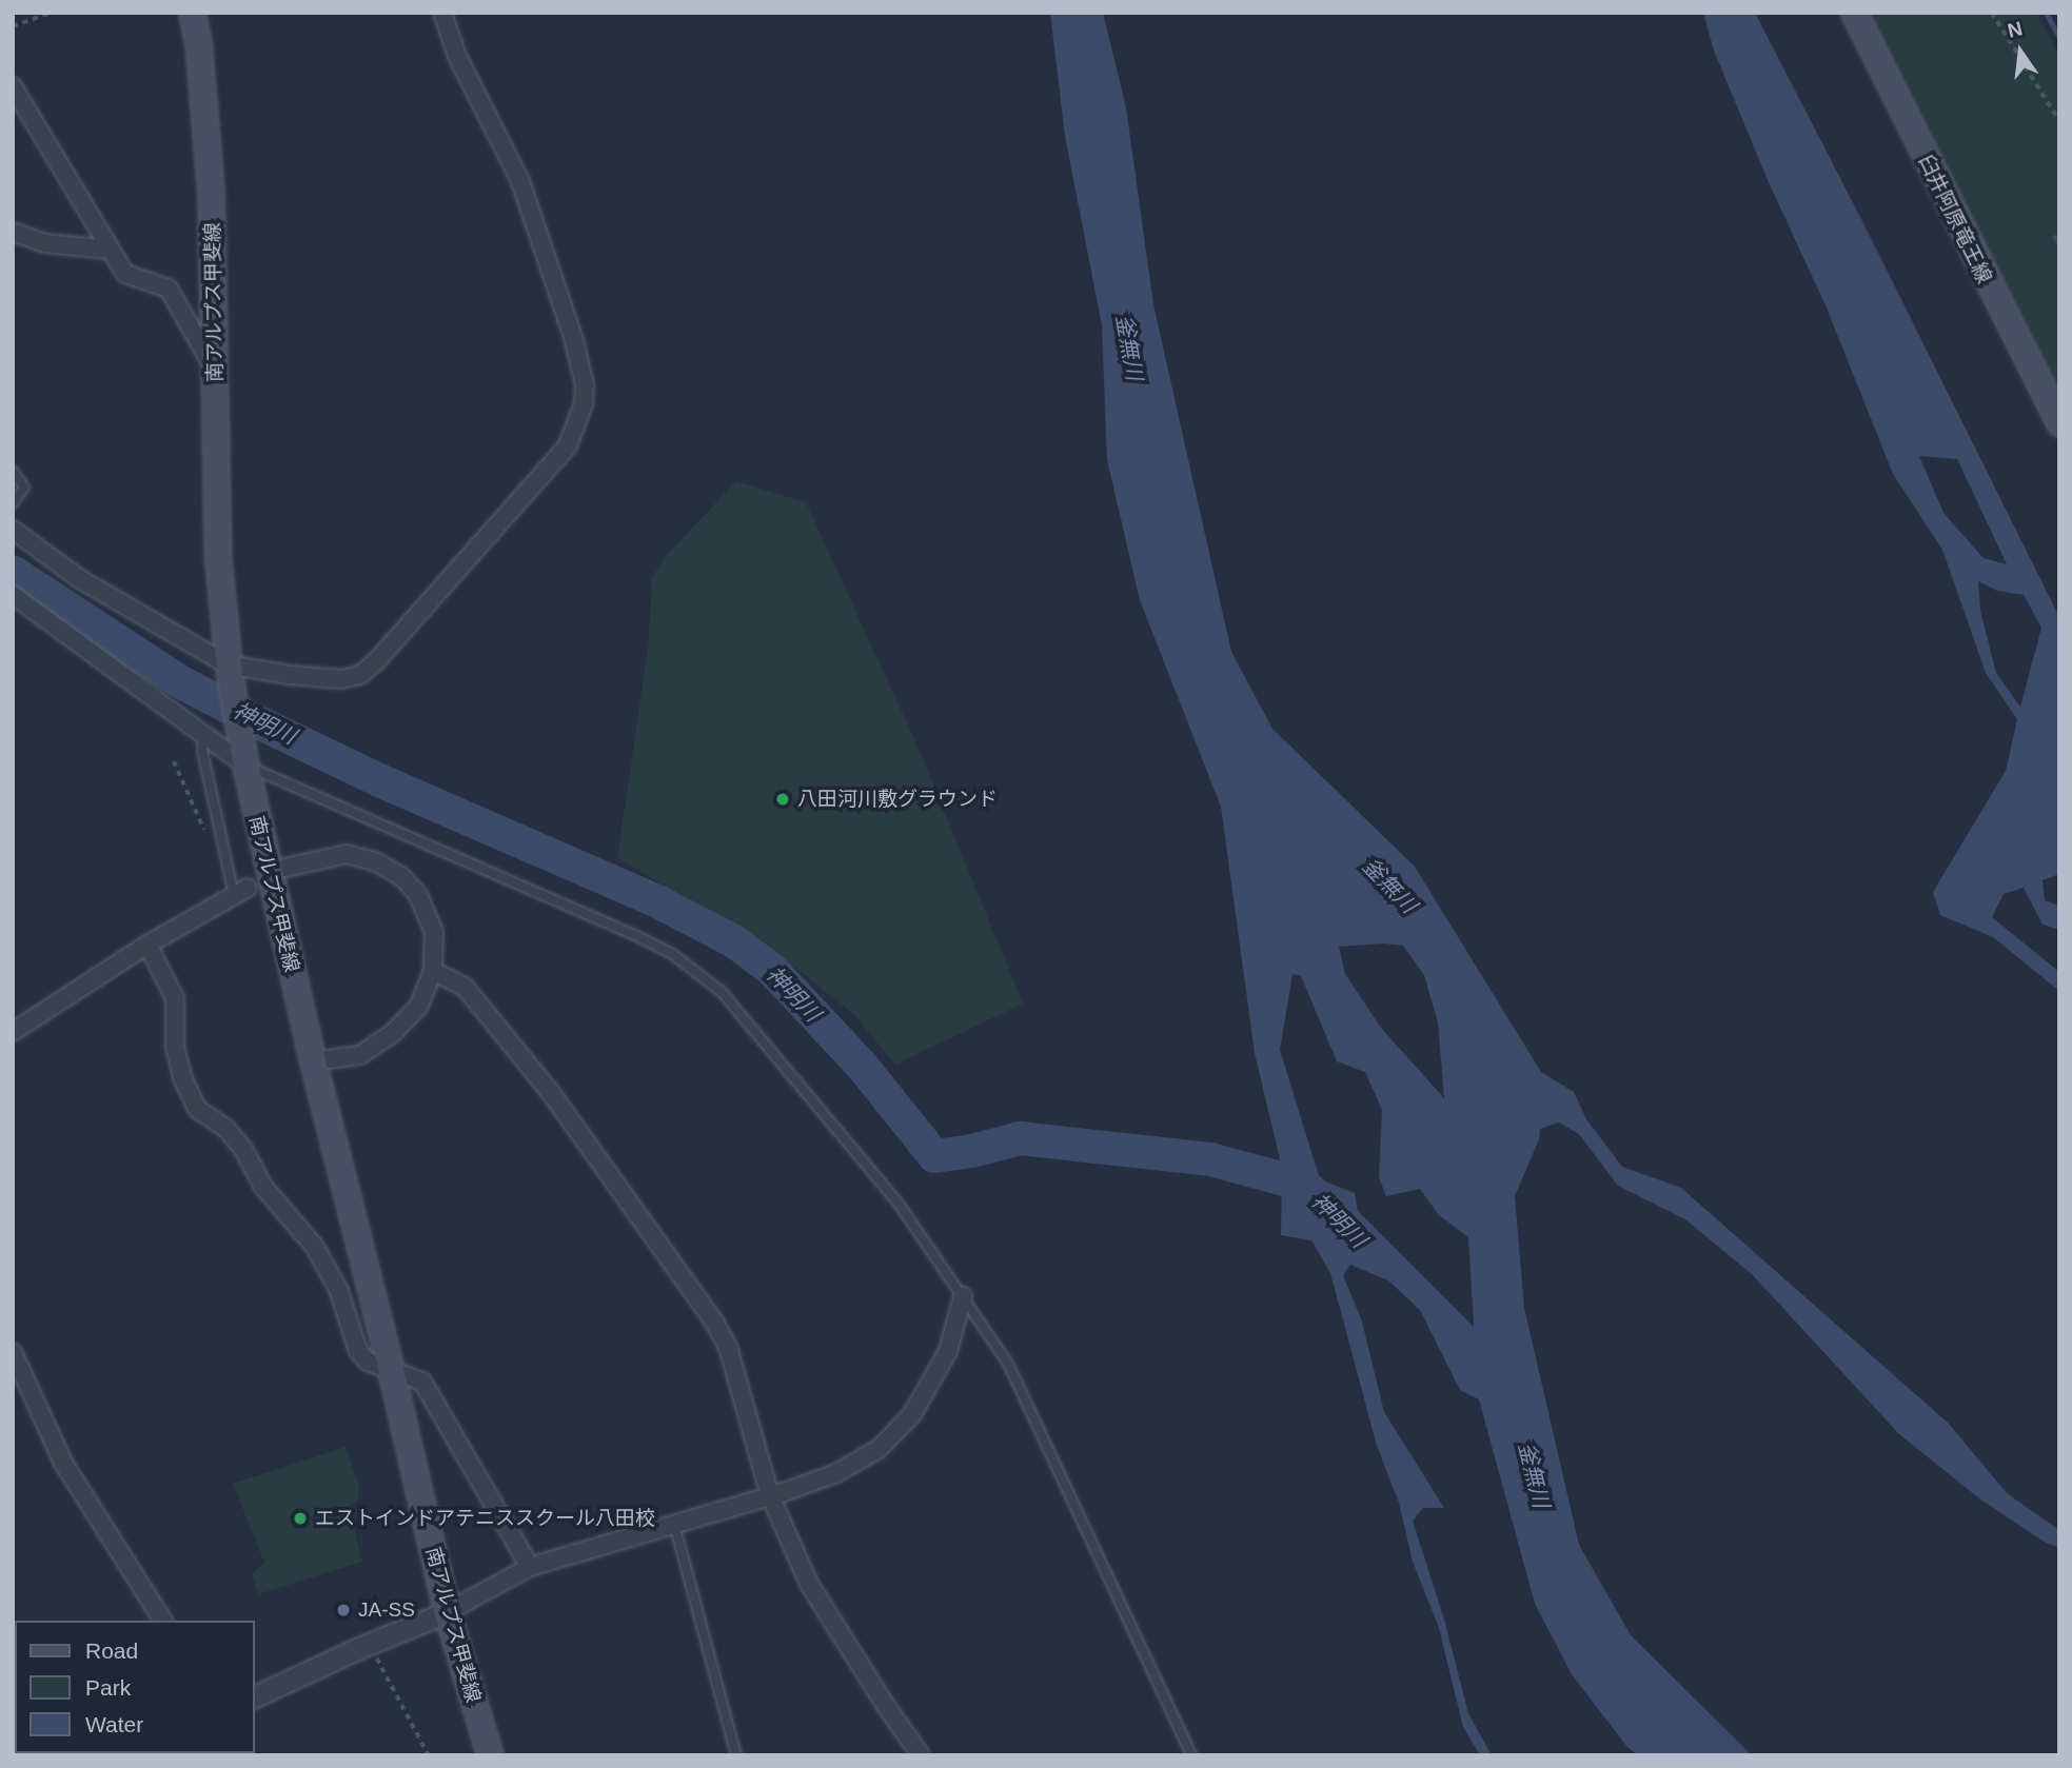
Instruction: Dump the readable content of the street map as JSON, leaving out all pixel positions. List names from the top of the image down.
{
  "streets": {
    "main road": ["臼井阿原竜王線", "南アルプス甲斐線"]
  },
  "water": ["釜無川", "神明川"],
  "places": ["八田河川敷グラウンド", "エストインドアテニススクール八田校", "JA-SS"],
  "legend": ["Road", "Park", "Water"],
  "north": "top"
}
